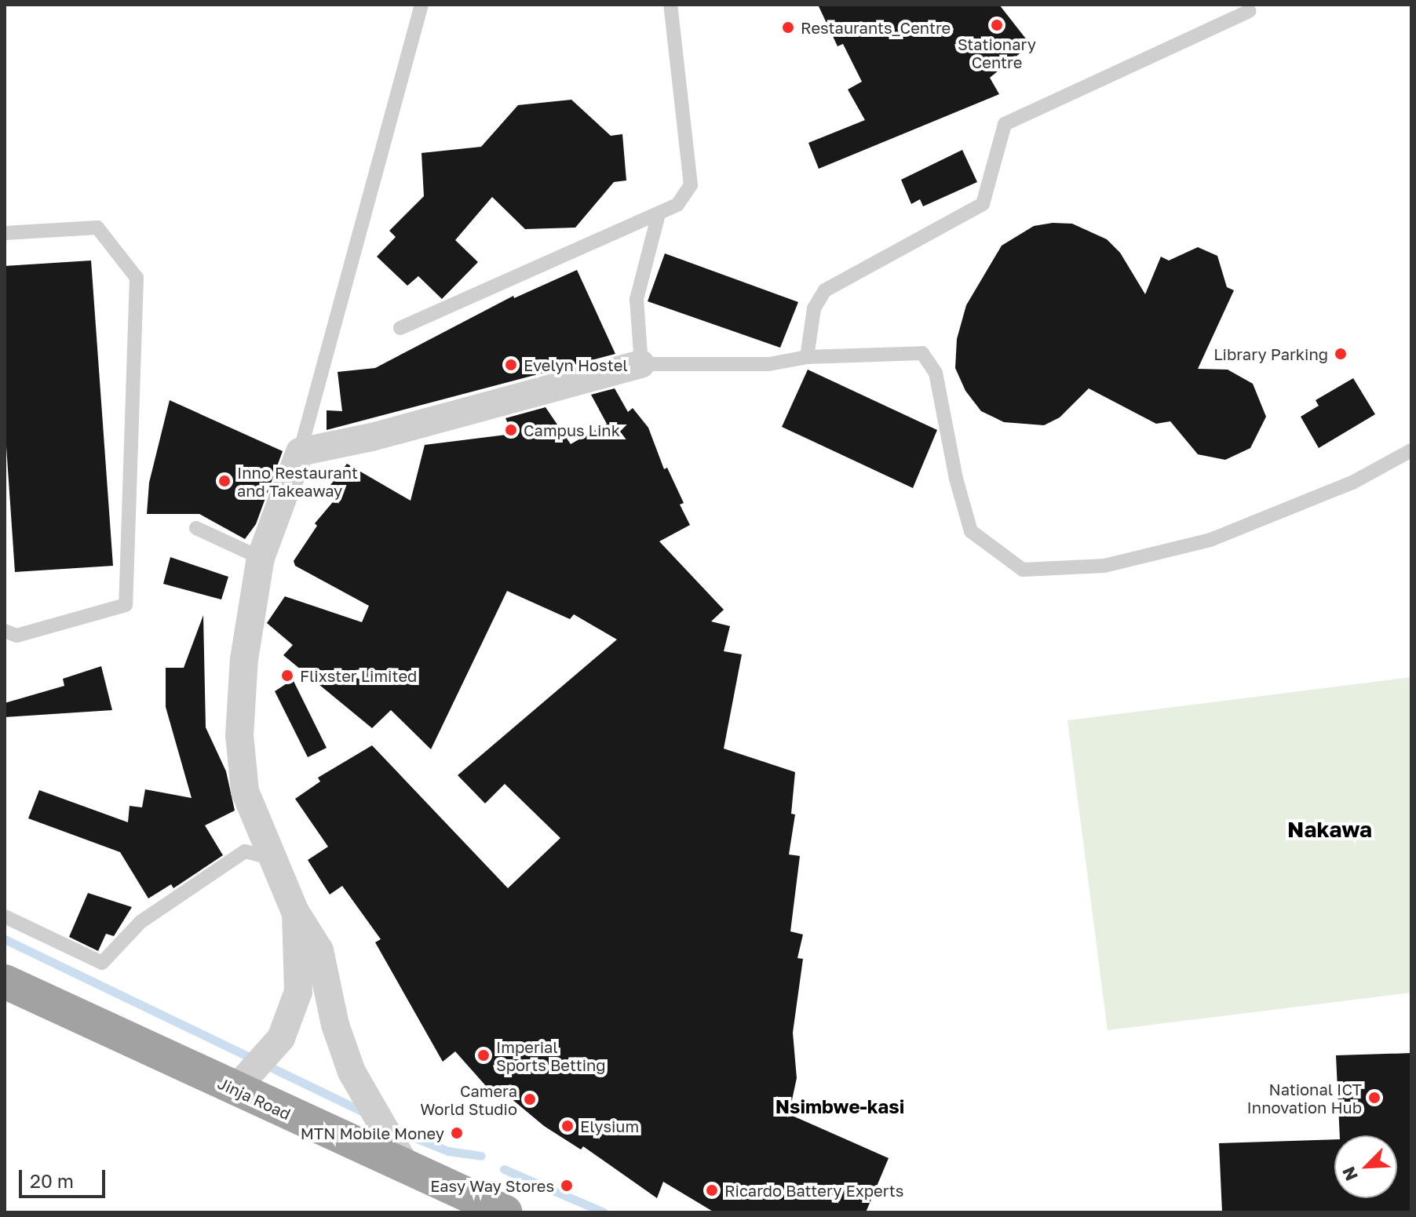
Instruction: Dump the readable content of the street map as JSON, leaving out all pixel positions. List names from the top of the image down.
{
  "streets": {
    "highway": ["Jinja Road"]
  },
  "districts": ["Nakawa", "Nsimbwe-kasi"],
  "places": [
    "Stationary Centre",
    "Restaurants_Centre",
    "Library Parking",
    "Evelyn Hostel",
    "Campus Link",
    "Inno Restaurant and Takeaway",
    "Flixster Limited",
    "Imperial Sports Betting",
    "National ICT Innovation Hub",
    "Camera World Studio",
    "Elysium",
    "MTN Mobile Money",
    "Easy Way Stores",
    "Ricardo Battery Experts"
  ],
  "scale_bar": "20 m",
  "north": "bottom left"
}
